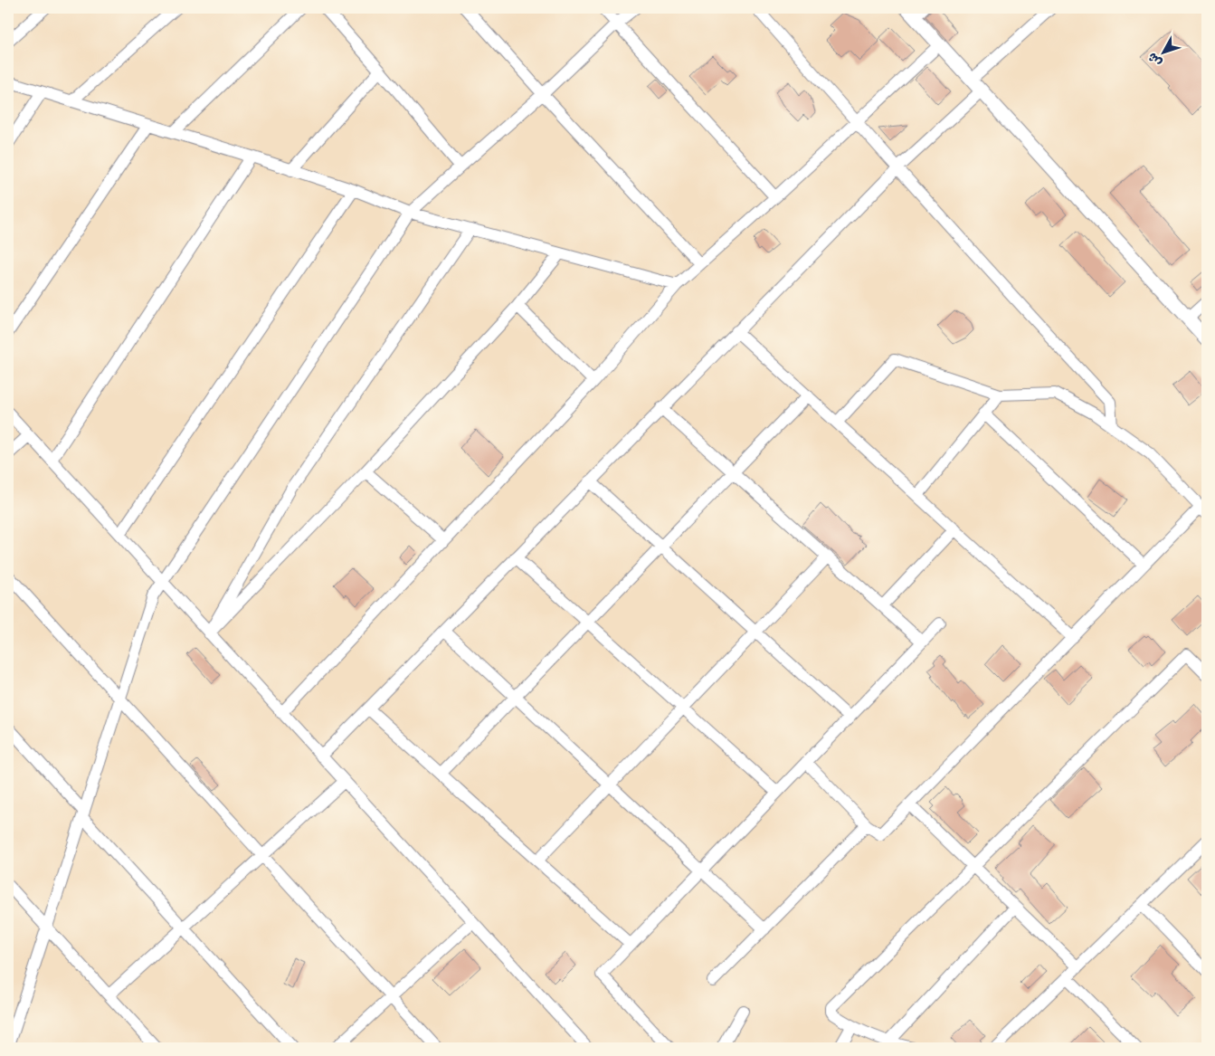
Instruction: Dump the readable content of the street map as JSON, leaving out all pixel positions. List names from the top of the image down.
{
  "north": "bottom left"
}
